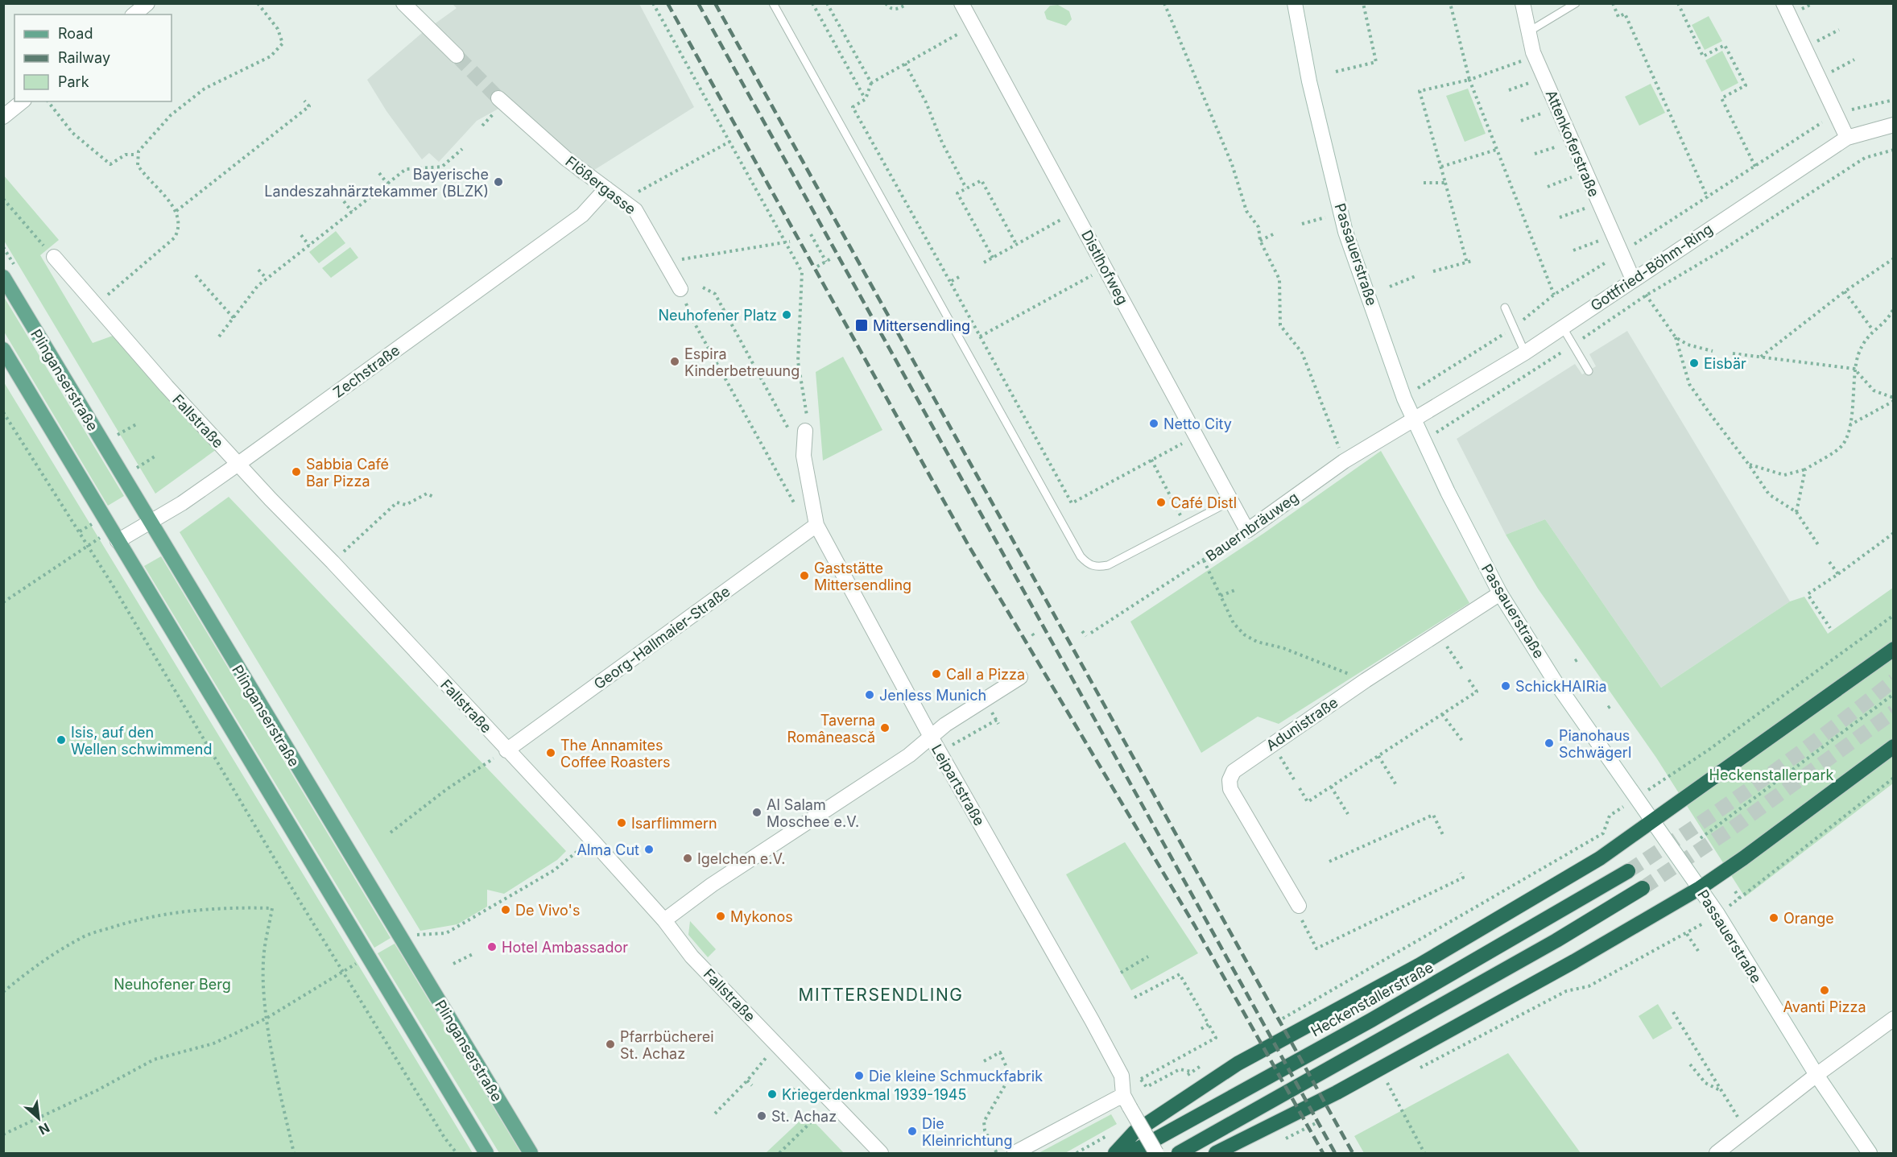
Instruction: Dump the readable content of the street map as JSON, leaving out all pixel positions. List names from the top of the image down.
{
  "streets": {
    "highway": ["Heckenstallerstraße"],
    "main road": ["Plinganserstraße"],
    "street": [
      "Attenkoferstraße",
      "Flößergasse",
      "Passauerstraße",
      "Distlhofweg",
      "Gottfried-Böhm-Ring",
      "Zechstraße",
      "Fallstraße",
      "Bauernbräuweg",
      "Georg-Hallmaier-Straße",
      "Adunistraße",
      "Leipartstraße"
    ]
  },
  "crossings": [
    ["Attenkoferstraße", "Gottfried-Böhm-Ring"],
    ["Flößergasse", "Zechstraße"],
    ["Passauerstraße", "Gottfried-Böhm-Ring"],
    ["Passauerstraße", "Bauernbräuweg"],
    ["Passauerstraße", "Adunistraße"],
    ["Distlhofweg", "Bauernbräuweg"],
    ["Gottfried-Böhm-Ring", "Bauernbräuweg"],
    ["Zechstraße", "Plinganserstraße"],
    ["Zechstraße", "Fallstraße"],
    ["Fallstraße", "Georg-Hallmaier-Straße"],
    ["Georg-Hallmaier-Straße", "Leipartstraße"]
  ],
  "districts": ["MITTERSENDLING"],
  "parks": ["Heckenstallerpark", "Neuhofener Berg"],
  "places": {
    "other": [
      "Bayerische Landeszahnärztekammer (BLZK)",
      "Neuhofener Platz",
      "Espira Kinderbetreuung",
      "Eisbär",
      "Netto City",
      "Sabbia Café Bar Pizza",
      "Café Distl",
      "Gaststätte Mittersendling",
      "Call a Pizza",
      "SchickHAIRia",
      "Jenless Munich",
      "Taverna Româneascǎ",
      "Isis, auf den Wellen schwimmend",
      "Pianohaus Schwägerl",
      "The Annamites Coffee Roasters",
      "Al Salam Moschee e.V.",
      "Isarflimmern",
      "Alma Cut",
      "Igelchen e.V.",
      "De Vivo's",
      "Mykonos",
      "Orange",
      "Hotel Ambassador",
      "Avanti Pizza",
      "Pfarrbücherei St. Achaz",
      "Die kleine Schmuckfabrik",
      "Kriegerdenkmal 1939-1945",
      "St. Achaz",
      "Die Kleinrichtung"
    ],
    "transit": ["Mittersendling"]
  },
  "legend": ["Road", "Railway", "Park"],
  "north": "bottom right"
}
